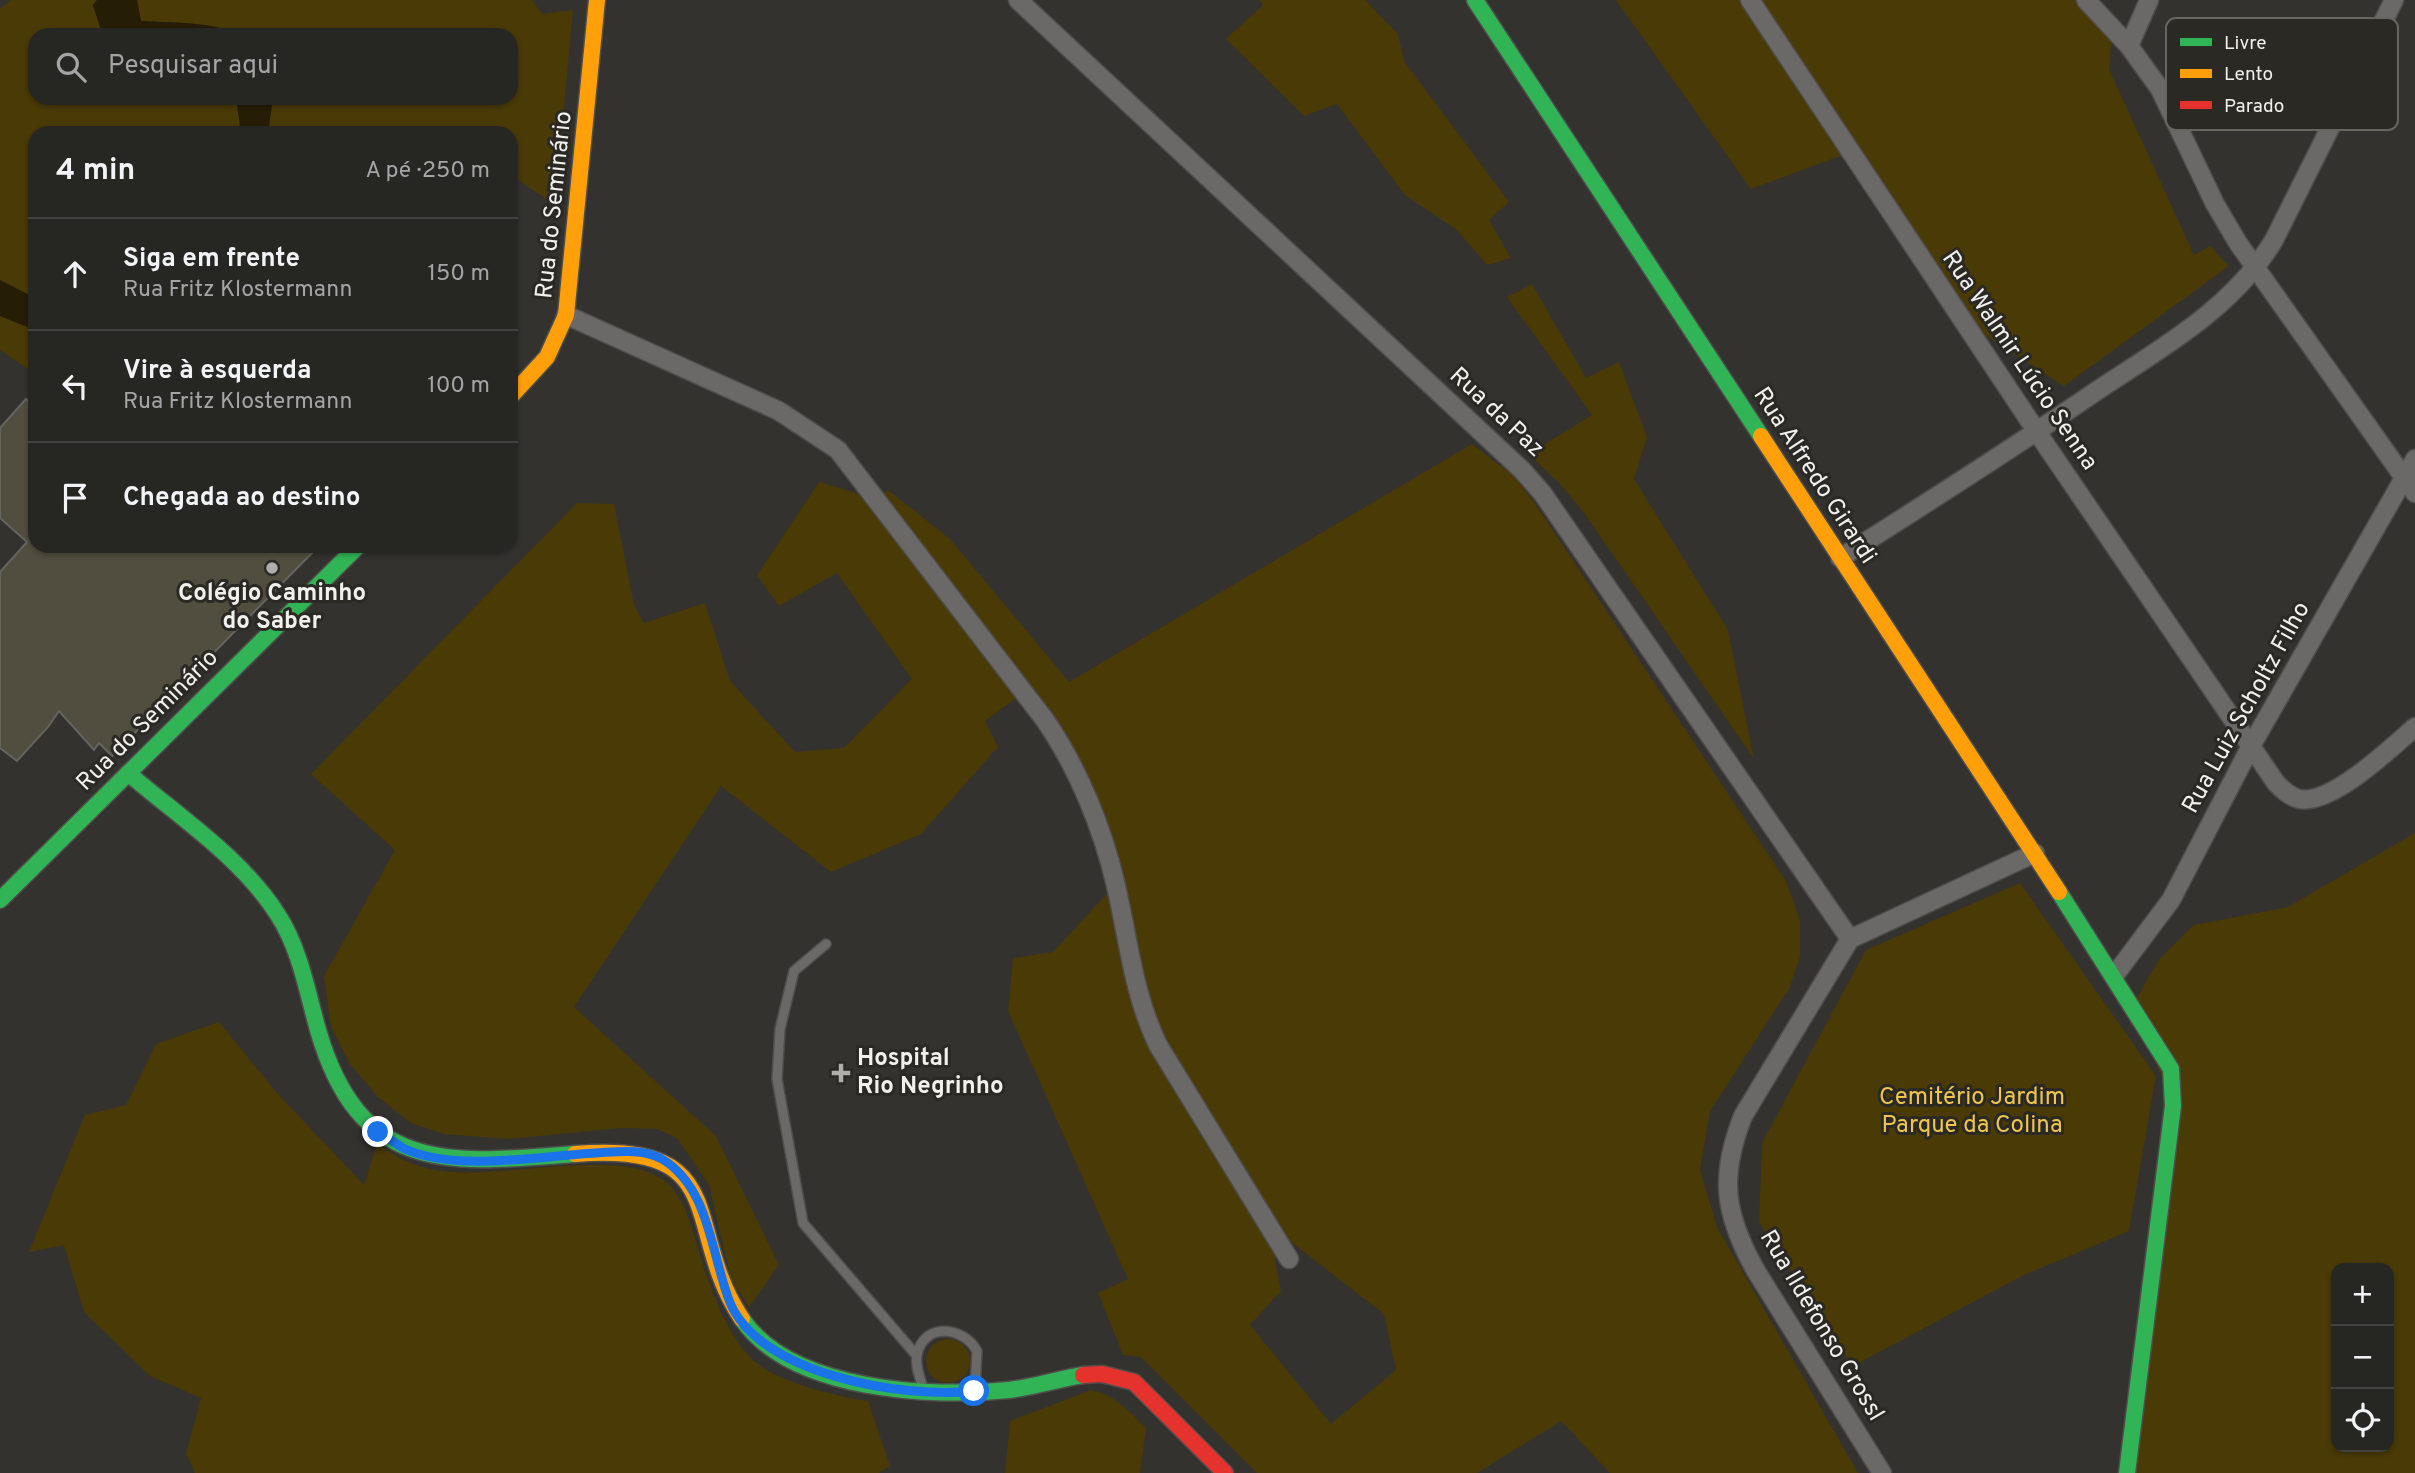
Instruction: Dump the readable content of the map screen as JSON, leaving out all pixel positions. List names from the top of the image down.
{
  "streets": {
    "street": [
      "Rua do Seminário",
      "Rua Walmir Lúcio Senna",
      "Rua da Paz",
      "Rua Alfredo Girardi",
      "Rua Luiz Scholtz Filho",
      "Rua Ildefonso Grossl"
    ]
  },
  "crossings": [
    ["Rua Walmir Lúcio Senna", "Rua Luiz Scholtz Filho"],
    ["Rua da Paz", "Rua Ildefonso Grossl"],
    ["Rua Alfredo Girardi", "Rua Luiz Scholtz Filho"]
  ],
  "parks": ["Cemitério Jardim Parque da Colina"],
  "places": {
    "other": ["Colégio Caminho do Saber"],
    "health": ["Hospital Rio Negrinho"]
  },
  "legend": ["Livre", "Lento", "Parado"],
  "page": {
    "search": "Pesquisar aqui",
    "heading": ["4 min", "A pé · 250 m"],
    "list": [
      ["Siga em frente", "Rua Fritz Klostermann", "150 m"],
      ["Vire à esquerda", "Rua Fritz Klostermann", "100 m"],
      "Chegada ao destino"
    ],
    "map_buttons": ["+", "−"]
  }
}
